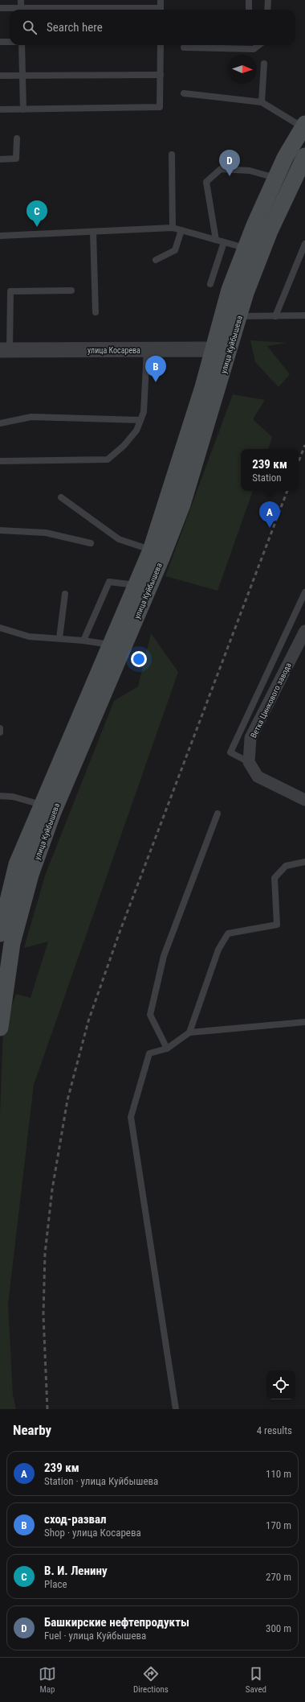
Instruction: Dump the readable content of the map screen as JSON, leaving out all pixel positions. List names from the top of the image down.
{
  "streets": {
    "main road": ["улица Куйбышева"],
    "street": ["улица Косарева", "Ветка Цинкового завода"]
  },
  "crossings": [
    ["улица Куйбышева", "улица Косарева"]
  ],
  "north": "right",
  "page": {
    "search": "Search here",
    "pins": [
      "D",
      "C",
      "B",
      "A"
    ],
    "popup": ["239 км", "Station"],
    "heading": ["Nearby", "4 results"],
    "list": [
      {
        "mark": "A",
        "name": "239 км",
        "note": "Station · улица Куйбышева",
        "value": "110 m"
      },
      {
        "mark": "B",
        "name": "сход-развал",
        "note": "Shop · улица Косарева",
        "value": "170 m"
      },
      {
        "mark": "C",
        "name": "В. И. Ленину",
        "note": "Place",
        "value": "270 m"
      },
      {
        "mark": "D",
        "name": "Башкирские нефтепродукты",
        "note": "Fuel · улица Куйбышева",
        "value": "300 m"
      }
    ],
    "nav": ["Map", "Directions", "Saved"]
  }
}
